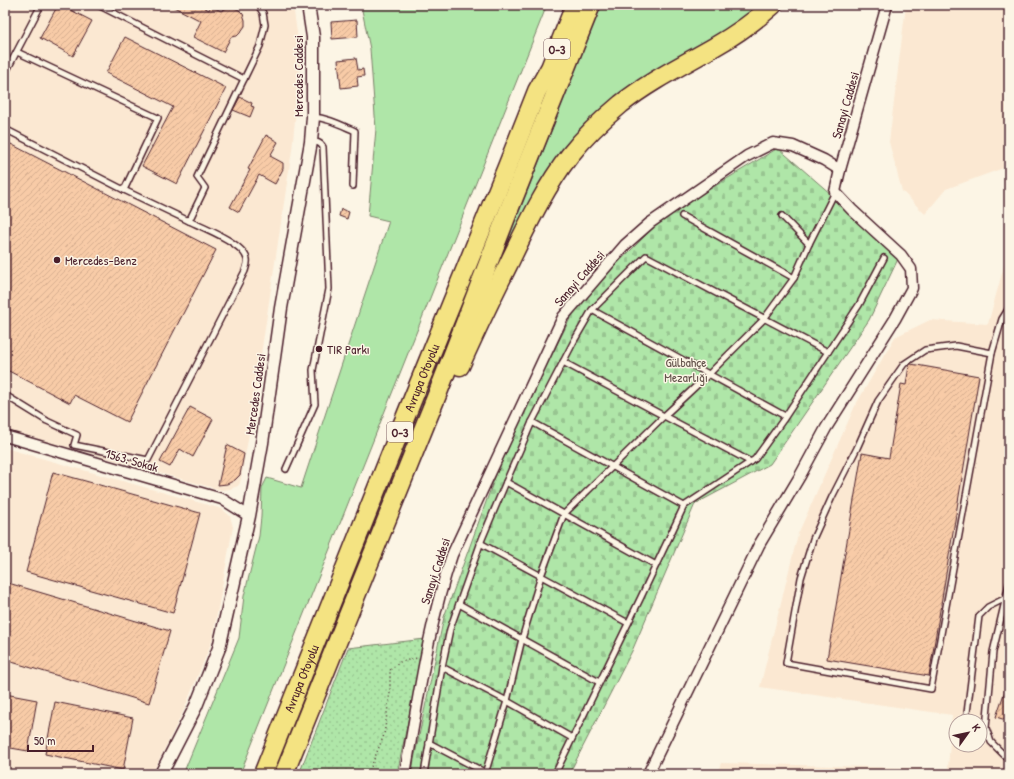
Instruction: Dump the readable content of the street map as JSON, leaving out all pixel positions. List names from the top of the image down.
{
  "streets": {
    "highway": ["O-3", "Avrupa Otoyolu"],
    "street": ["Mercedes Caddesi", "Sanayi Caddesi", "1563. Sokak"]
  },
  "crossings": [
    ["Mercedes Caddesi", "1563. Sokak"]
  ],
  "parks": ["Gülbahçe Mezarlığı"],
  "places": ["Mercedes-Benz", "TIR Parkı"],
  "scale_bar": "50 m",
  "north": "top right"
}
